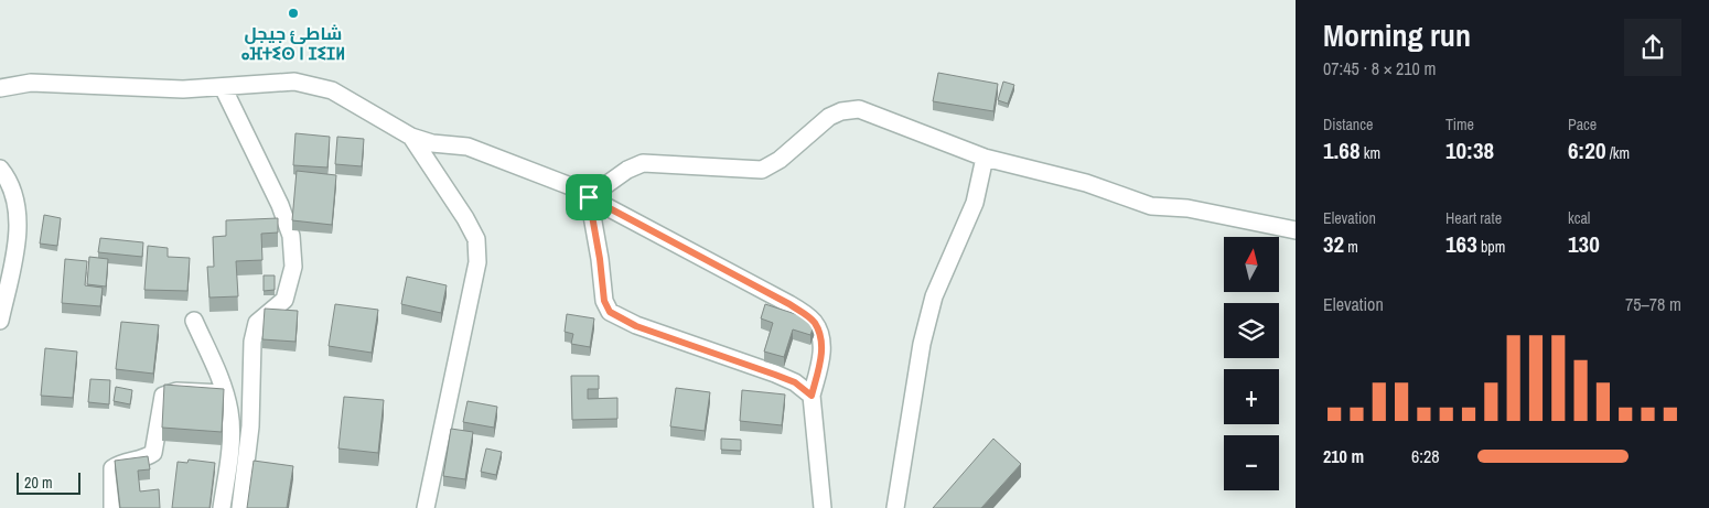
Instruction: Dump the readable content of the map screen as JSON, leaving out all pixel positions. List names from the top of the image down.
{
  "places": ["شاطئ جيجل ⴰⴼⵜⵉⵙ ⵏ ⵊⵉⵊⵍ"],
  "scale_bar": "20 m",
  "north": "top",
  "page": {
    "heading": ["Morning run", "07:45 · 8 × 210 m"],
    "stats": [
      ["Distance", "1.68 km"],
      ["Time", "10:38"],
      ["Pace", "6:20 /km"],
      ["Elevation", "32 m"],
      ["Heart rate", "163 bpm"],
      ["kcal", "130"]
    ],
    "map_buttons": ["+", "−"],
    "chart": ["Elevation", "75–78 m"],
    "list": [
      {
        "name": "210 m",
        "note": "6:28"
      }
    ],
    "scale": "20 m"
  }
}
